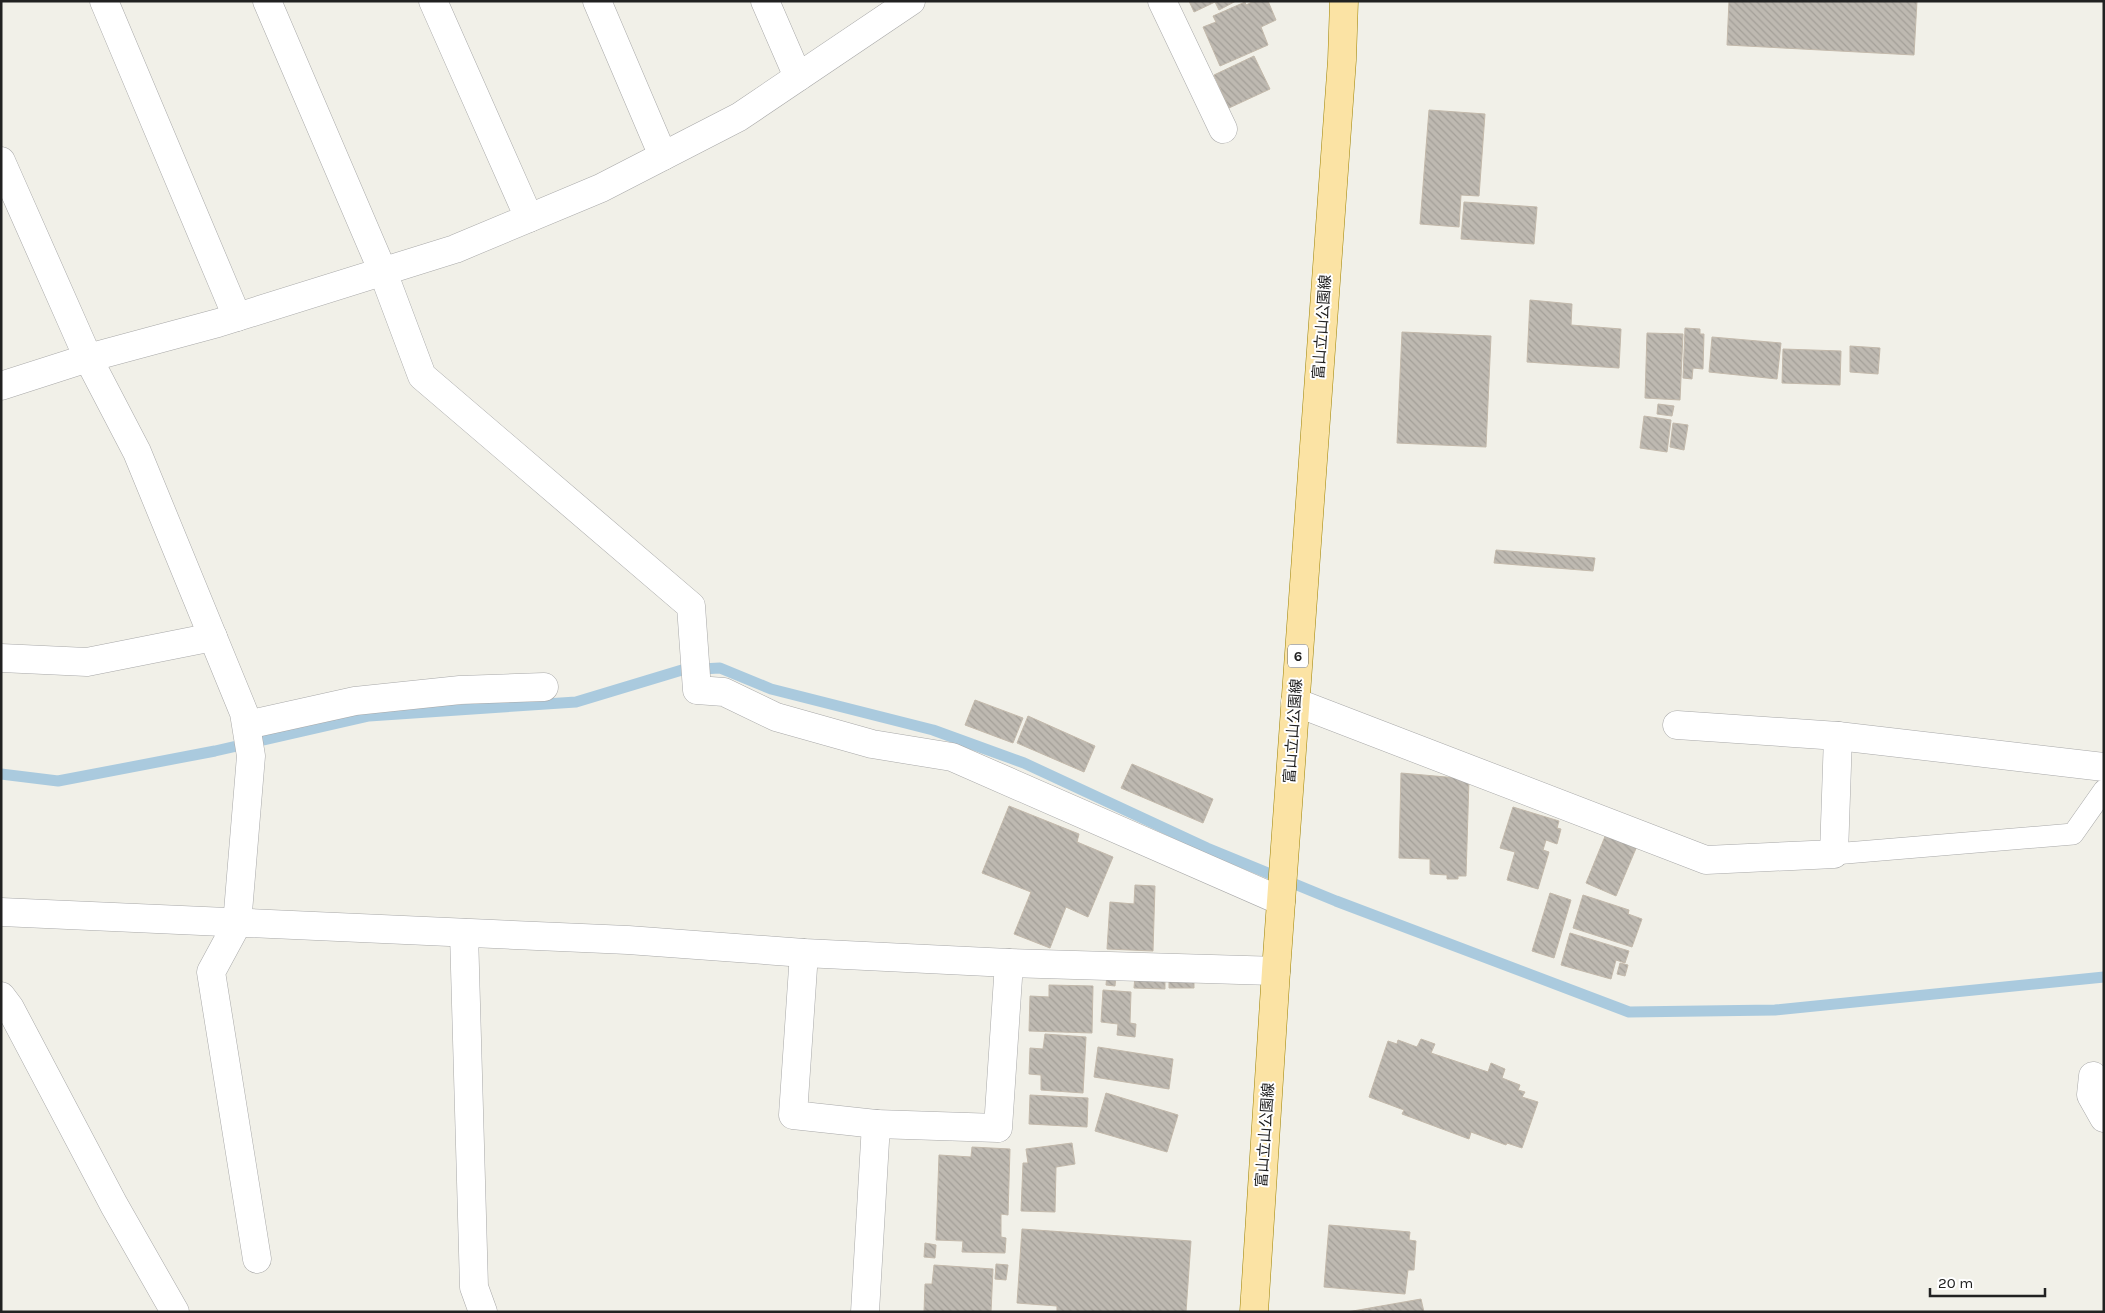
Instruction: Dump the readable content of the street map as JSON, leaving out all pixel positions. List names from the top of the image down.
{
  "streets": {
    "main road": ["富山立山公園線", "6"]
  },
  "scale_bar": "20 m"
}
